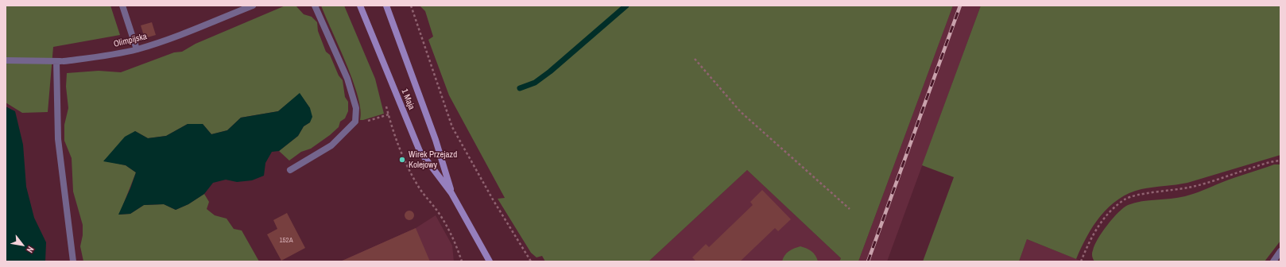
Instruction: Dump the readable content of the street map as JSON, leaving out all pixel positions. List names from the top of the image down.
{
  "streets": {
    "main road": ["1 Maja"],
    "street": ["Olimpijska"]
  },
  "places": ["Wirek Przejazd Kolejowy"],
  "house_numbers": ["152A"],
  "north": "bottom right"
}
